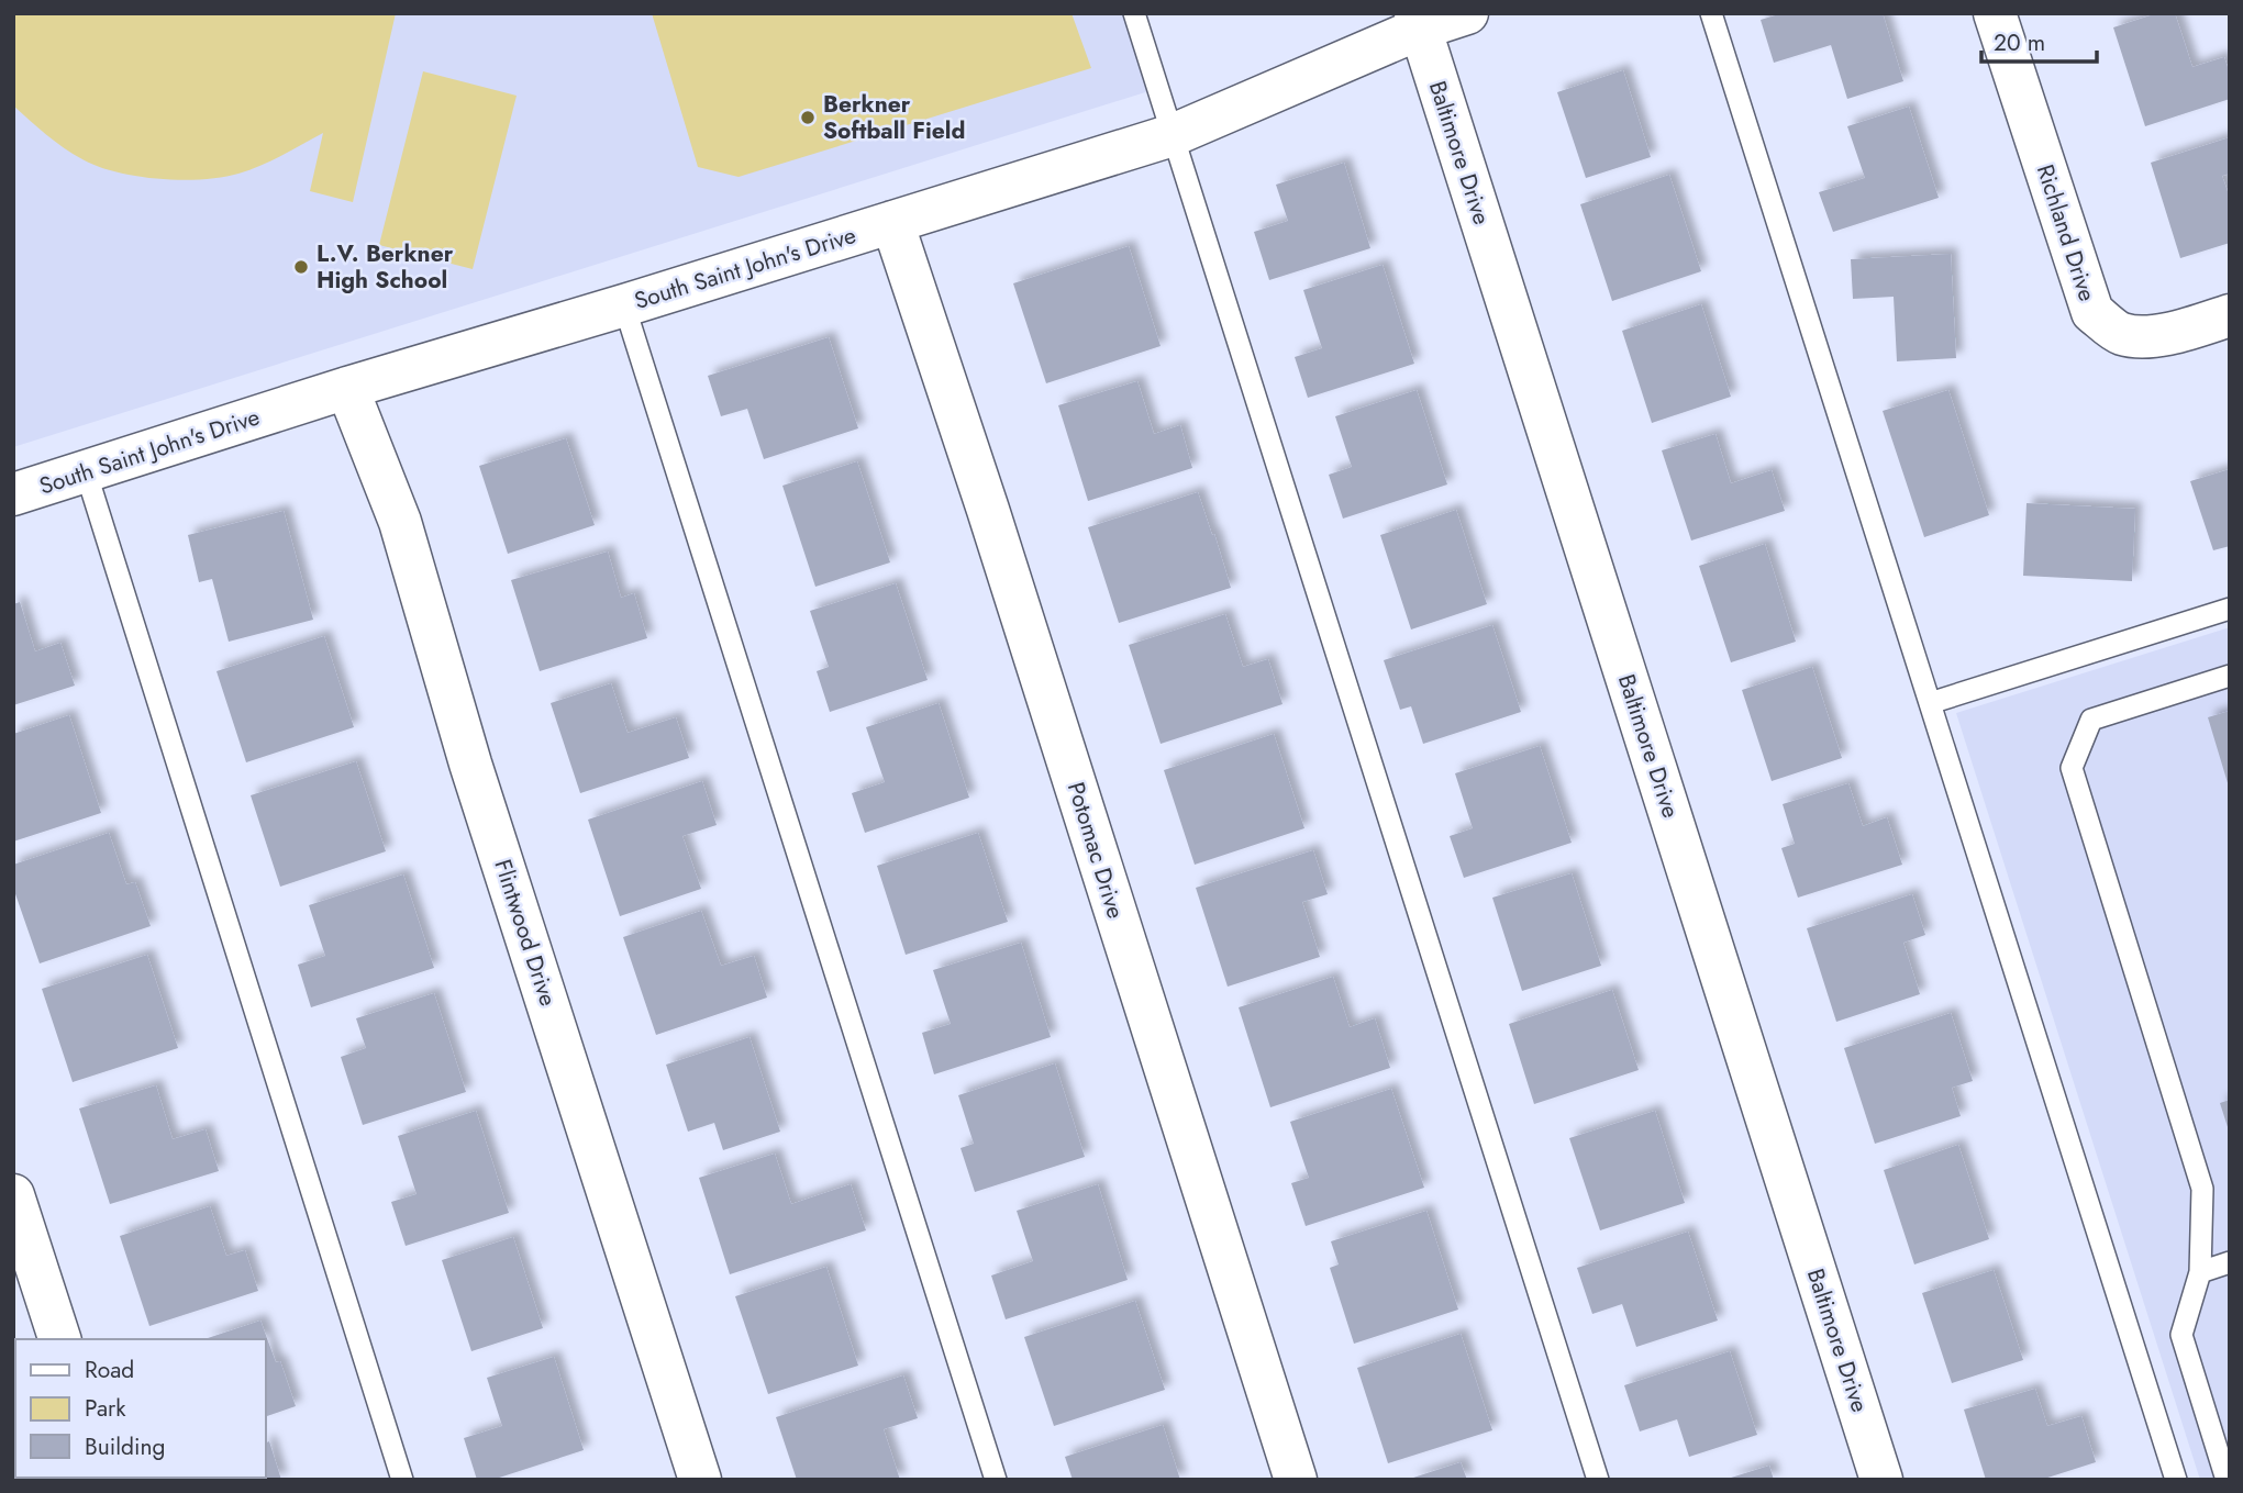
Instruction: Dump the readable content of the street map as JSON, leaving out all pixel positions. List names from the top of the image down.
{
  "streets": {
    "street": [
      "Baltimore Drive",
      "Richland Drive",
      "South Saint John's Drive",
      "Potomac Drive",
      "Flintwood Drive"
    ]
  },
  "crossings": [
    ["Baltimore Drive", "South Saint John's Drive"],
    ["South Saint John's Drive", "Potomac Drive"],
    ["South Saint John's Drive", "Flintwood Drive"]
  ],
  "places": ["Berkner Softball Field", "L.V. Berkner High School"],
  "legend": ["Road", "Park", "Building"],
  "scale_bar": "20 m"
}
